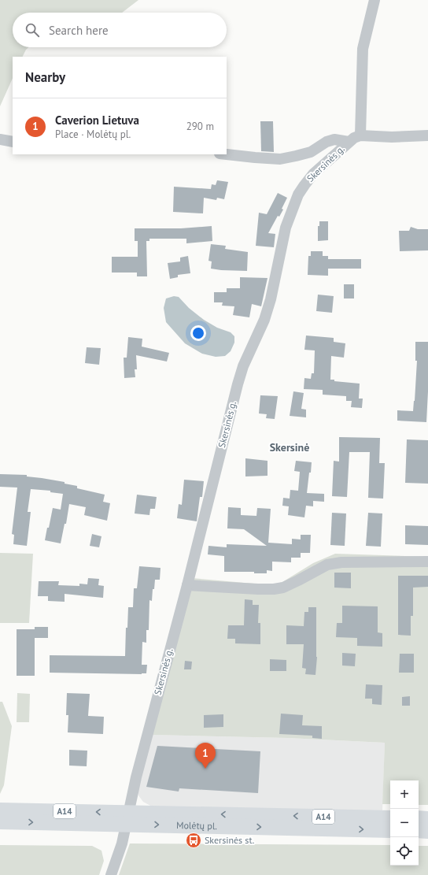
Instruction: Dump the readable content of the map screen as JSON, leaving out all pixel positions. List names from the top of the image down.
{
  "streets": {
    "highway": ["A14", "Molėtų pl."],
    "street": ["Skersinės g."]
  },
  "crossings": [
    ["Skersinės g.", "Molėtų pl."]
  ],
  "districts": ["Skersinė"],
  "places": {
    "bus stop": ["Skersinės st."]
  },
  "page": {
    "search": "Search here",
    "heading": "Nearby",
    "list": [
      {
        "mark": "1",
        "name": "Caverion Lietuva",
        "note": "Place · Molėtų pl.",
        "value": "290 m"
      }
    ],
    "pins": "1",
    "map_buttons": ["+", "−"]
  }
}
